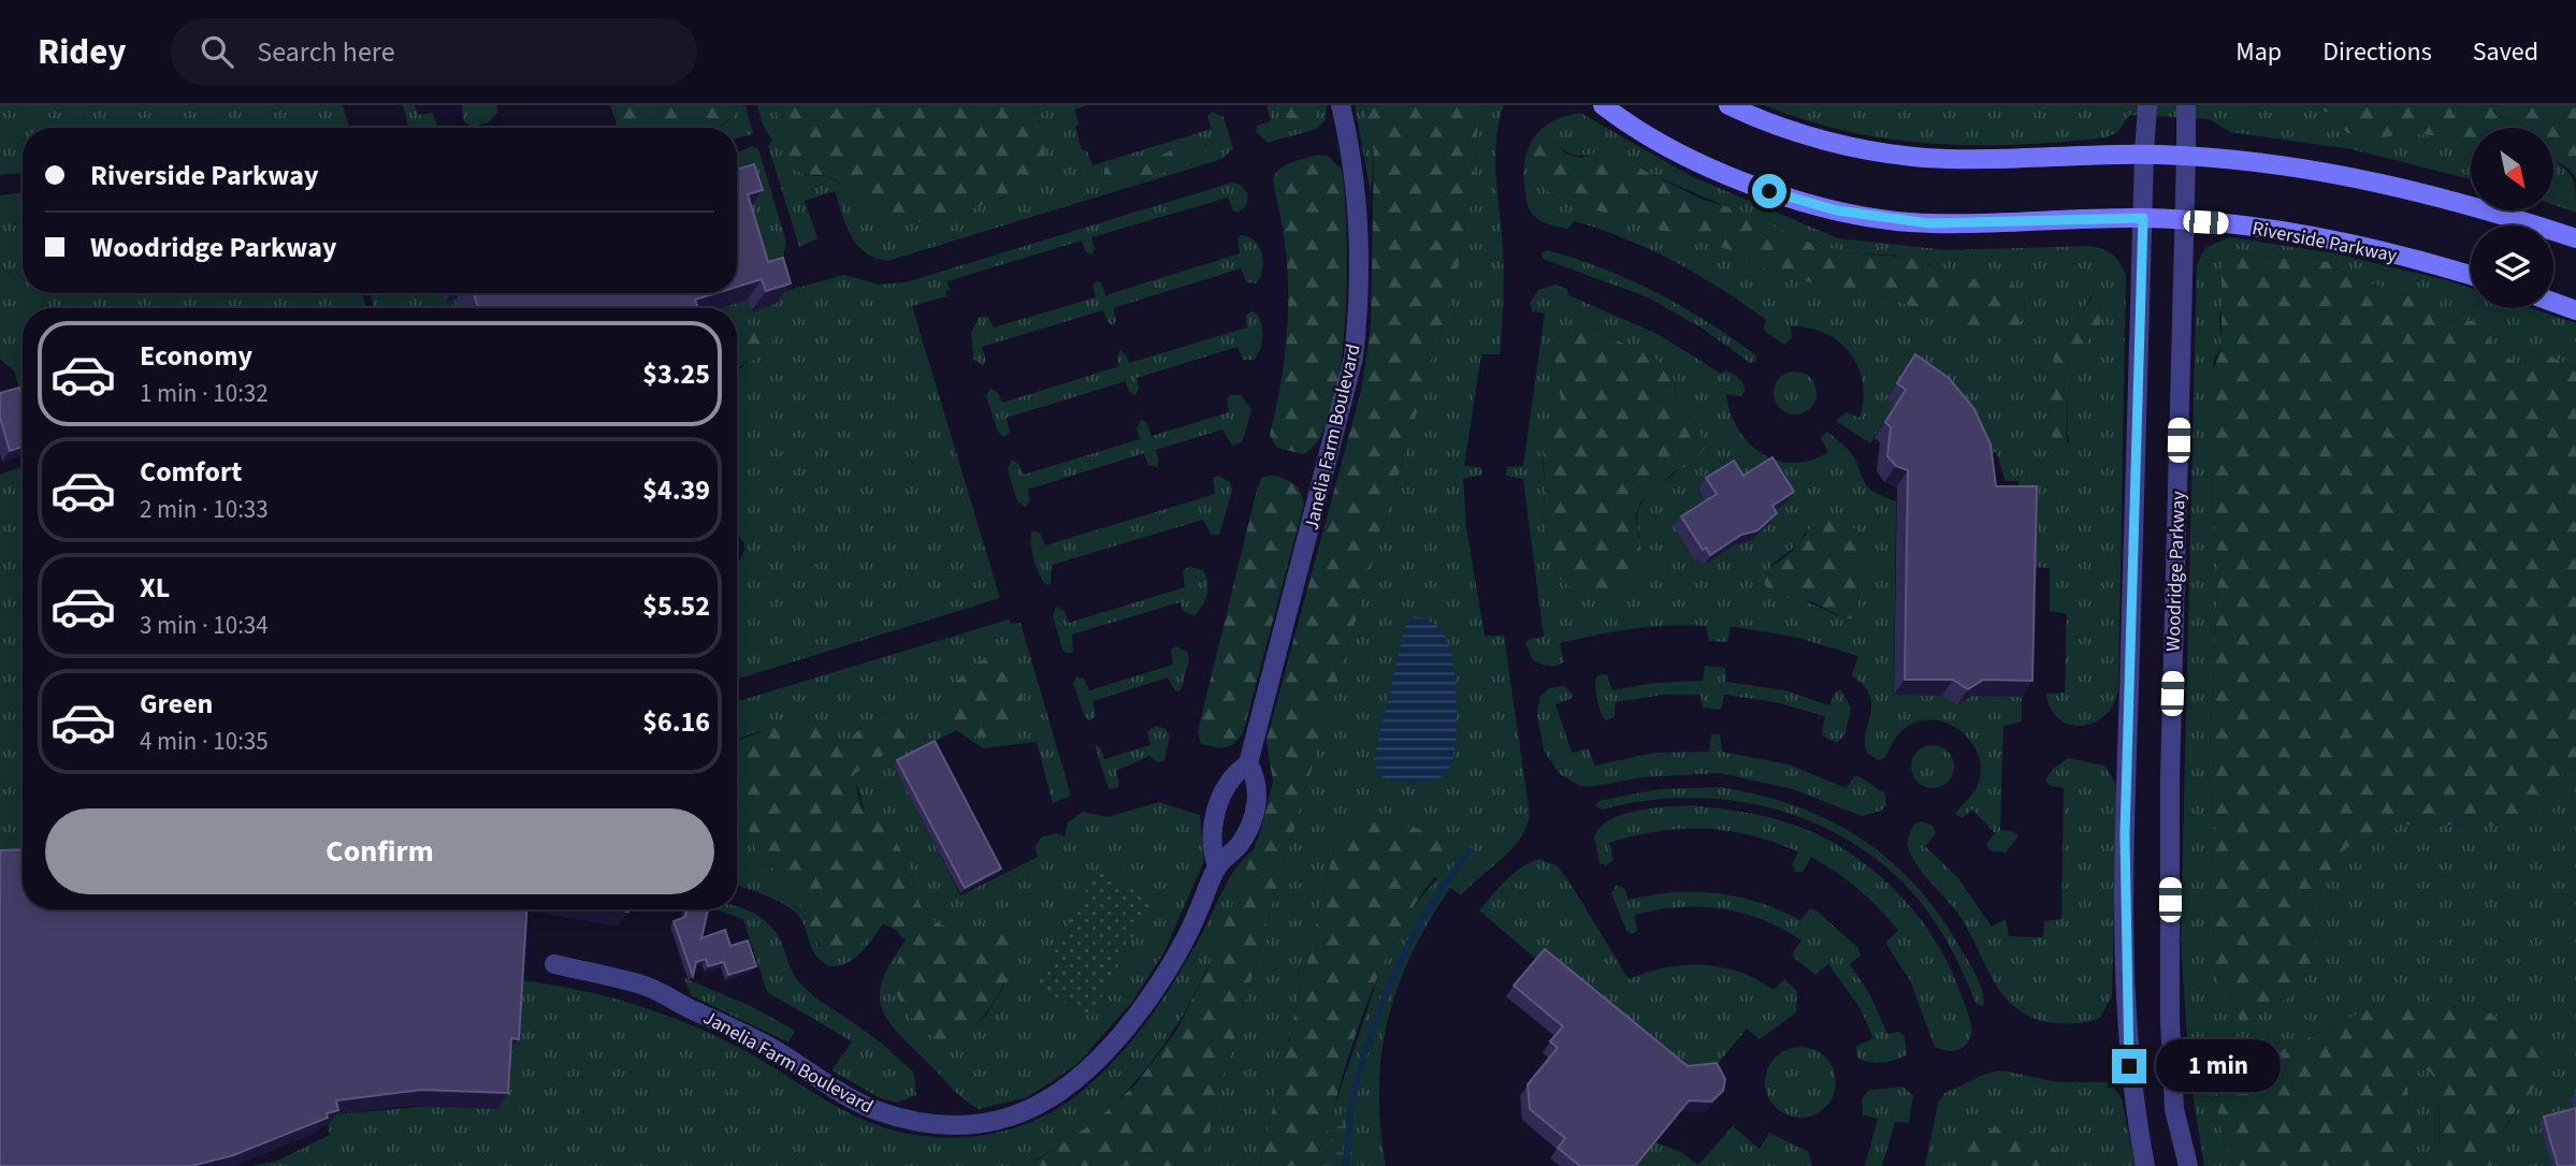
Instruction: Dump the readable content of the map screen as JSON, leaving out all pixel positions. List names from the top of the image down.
{
  "streets": {
    "main road": ["Riverside Parkway"],
    "street": ["Janelia Farm Boulevard", "Woodridge Parkway"]
  },
  "crossings": [
    ["Riverside Parkway", "Woodridge Parkway"]
  ],
  "north": "bottom right",
  "page": {
    "header": "Ridey",
    "search": "Search here",
    "nav": ["Map", "Directions", "Saved"],
    "banner": ["Riverside Parkway", "Woodridge Parkway"],
    "list": [
      {
        "name": "Economy",
        "note": "1 min · 10:32",
        "value": "$3.25"
      },
      {
        "name": "Comfort",
        "note": "2 min · 10:33",
        "value": "$4.39"
      },
      {
        "name": "XL",
        "note": "3 min · 10:34",
        "value": "$5.52"
      },
      {
        "name": "Green",
        "note": "4 min · 10:35",
        "value": "$6.16"
      }
    ],
    "buttons": "Confirm",
    "bubble": "1 min"
  }
}
